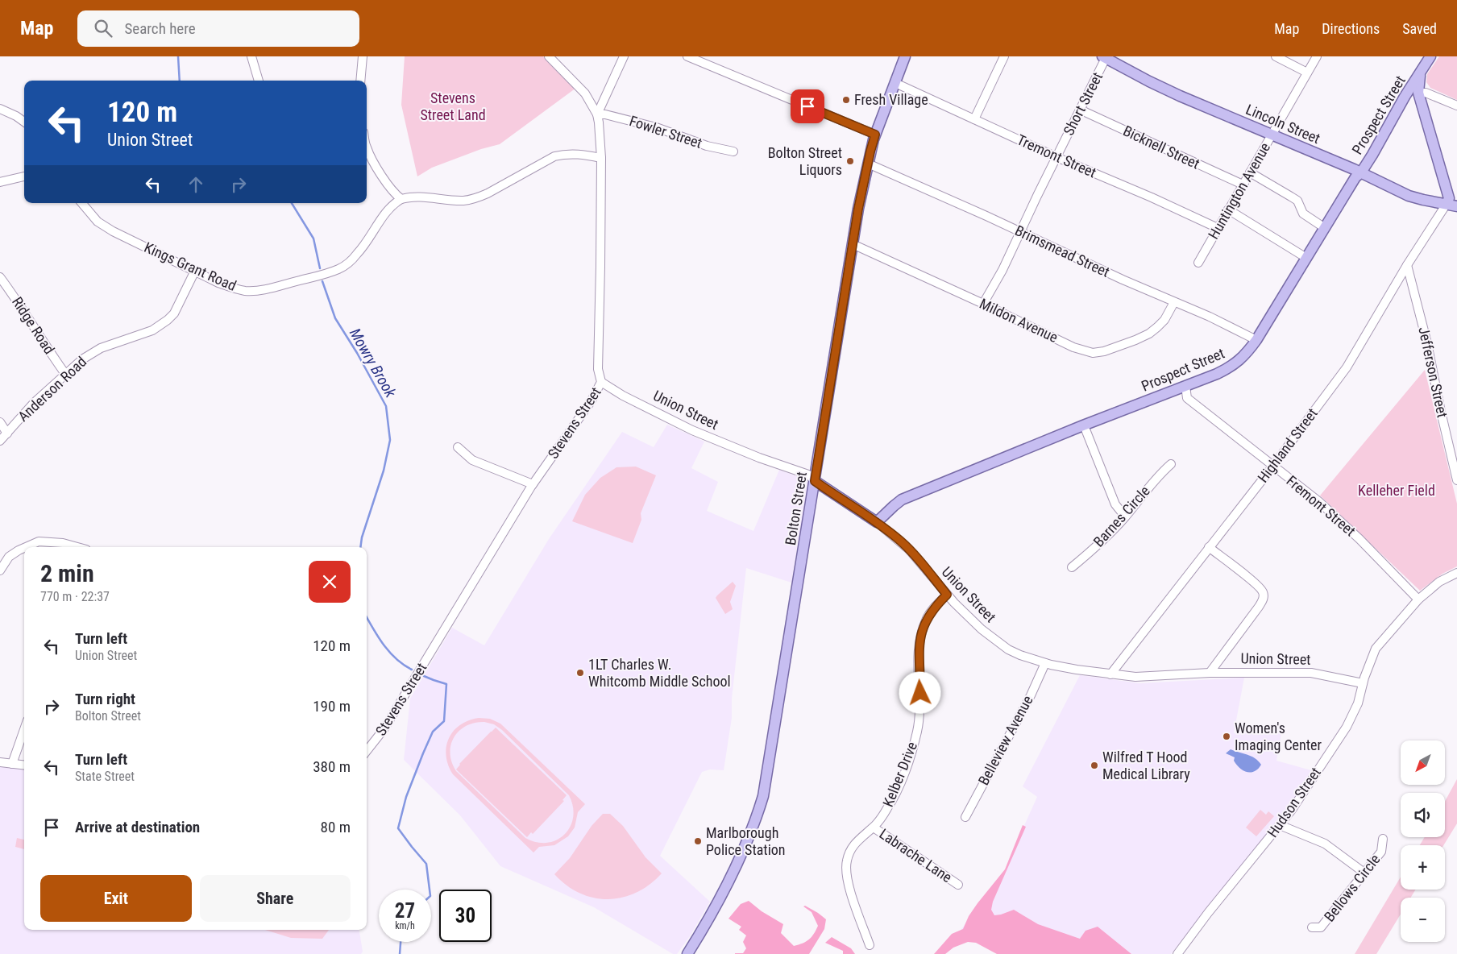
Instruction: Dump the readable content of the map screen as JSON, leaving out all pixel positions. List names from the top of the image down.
{
  "streets": {
    "main road": [
      "Prospect Street",
      "Lincoln Street",
      "Union Street",
      "Bolton Street"
    ],
    "street": [
      "Short Street",
      "Fowler Street",
      "Bicknell Street",
      "Tremont Street",
      "Huntington Avenue",
      "Brimsmead Street",
      "Kings Grant Road",
      "Mildon Avenue",
      "Ridge Road",
      "Jefferson Street",
      "Anderson Road",
      "Stevens Street",
      "Highland Street",
      "Fremont Street",
      "Barnes Circle",
      "Belleview Avenue",
      "Kelber Drive",
      "Hudson Street",
      "Labrache Lane",
      "Bellows Circle"
    ]
  },
  "crossings": [
    ["Short Street", "Lincoln Street"],
    ["Short Street", "Bicknell Street"],
    ["Short Street", "Tremont Street"],
    ["Short Street", "Brimsmead Street"],
    ["Short Street", "Mildon Avenue"],
    ["Prospect Street", "Lincoln Street"],
    ["Prospect Street", "Brimsmead Street"],
    ["Prospect Street", "Union Street"],
    ["Prospect Street", "Fremont Street"],
    ["Lincoln Street", "Huntington Avenue"],
    ["Lincoln Street", "Highland Street"],
    ["Fowler Street", "Stevens Street"],
    ["Bicknell Street", "Huntington Avenue"],
    ["Tremont Street", "Huntington Avenue"],
    ["Tremont Street", "Bolton Street"],
    ["Brimsmead Street", "Mildon Avenue"],
    ["Brimsmead Street", "Bolton Street"],
    ["Kings Grant Road", "Anderson Road"],
    ["Mildon Avenue", "Bolton Street"],
    ["Ridge Road", "Anderson Road"],
    ["Jefferson Street", "Highland Street"],
    ["Union Street", "Stevens Street"],
    ["Union Street", "Highland Street"],
    ["Union Street", "Bolton Street"],
    ["Union Street", "Belleview Avenue"],
    ["Union Street", "Kelber Drive"],
    ["Union Street", "Hudson Street"],
    ["Highland Street", "Fremont Street"],
    ["Fremont Street", "Hudson Street"],
    ["Kelber Drive", "Labrache Lane"]
  ],
  "water": ["Mowry Brook"],
  "parks": ["Stevens Street Land", "Kelleher Field"],
  "places": [
    "Fresh Village",
    "Bolton Street Liquors",
    "1LT Charles W. Whitcomb Middle School",
    "Women's Imaging Center",
    "Wilfred T Hood Medical Library",
    "Marlborough Police Station"
  ],
  "north": "bottom left",
  "page": {
    "header": "Map",
    "search": "Search here",
    "nav": ["Map", "Directions", "Saved"],
    "turn": ["120 m", "Union Street"],
    "heading": ["2 min", "770 m · 22:37"],
    "list": [
      {
        "name": "Turn left",
        "note": "Union Street",
        "value": "120 m"
      },
      {
        "name": "Turn right",
        "note": "Bolton Street",
        "value": "190 m"
      },
      {
        "name": "Turn left",
        "note": "State Street",
        "value": "380 m"
      },
      {
        "name": "Arrive at destination",
        "value": "80 m"
      }
    ],
    "map_buttons": ["+", "−"],
    "buttons": ["Exit", "Share"],
    "speed": "27 km/h",
    "limit": "30"
  }
}
